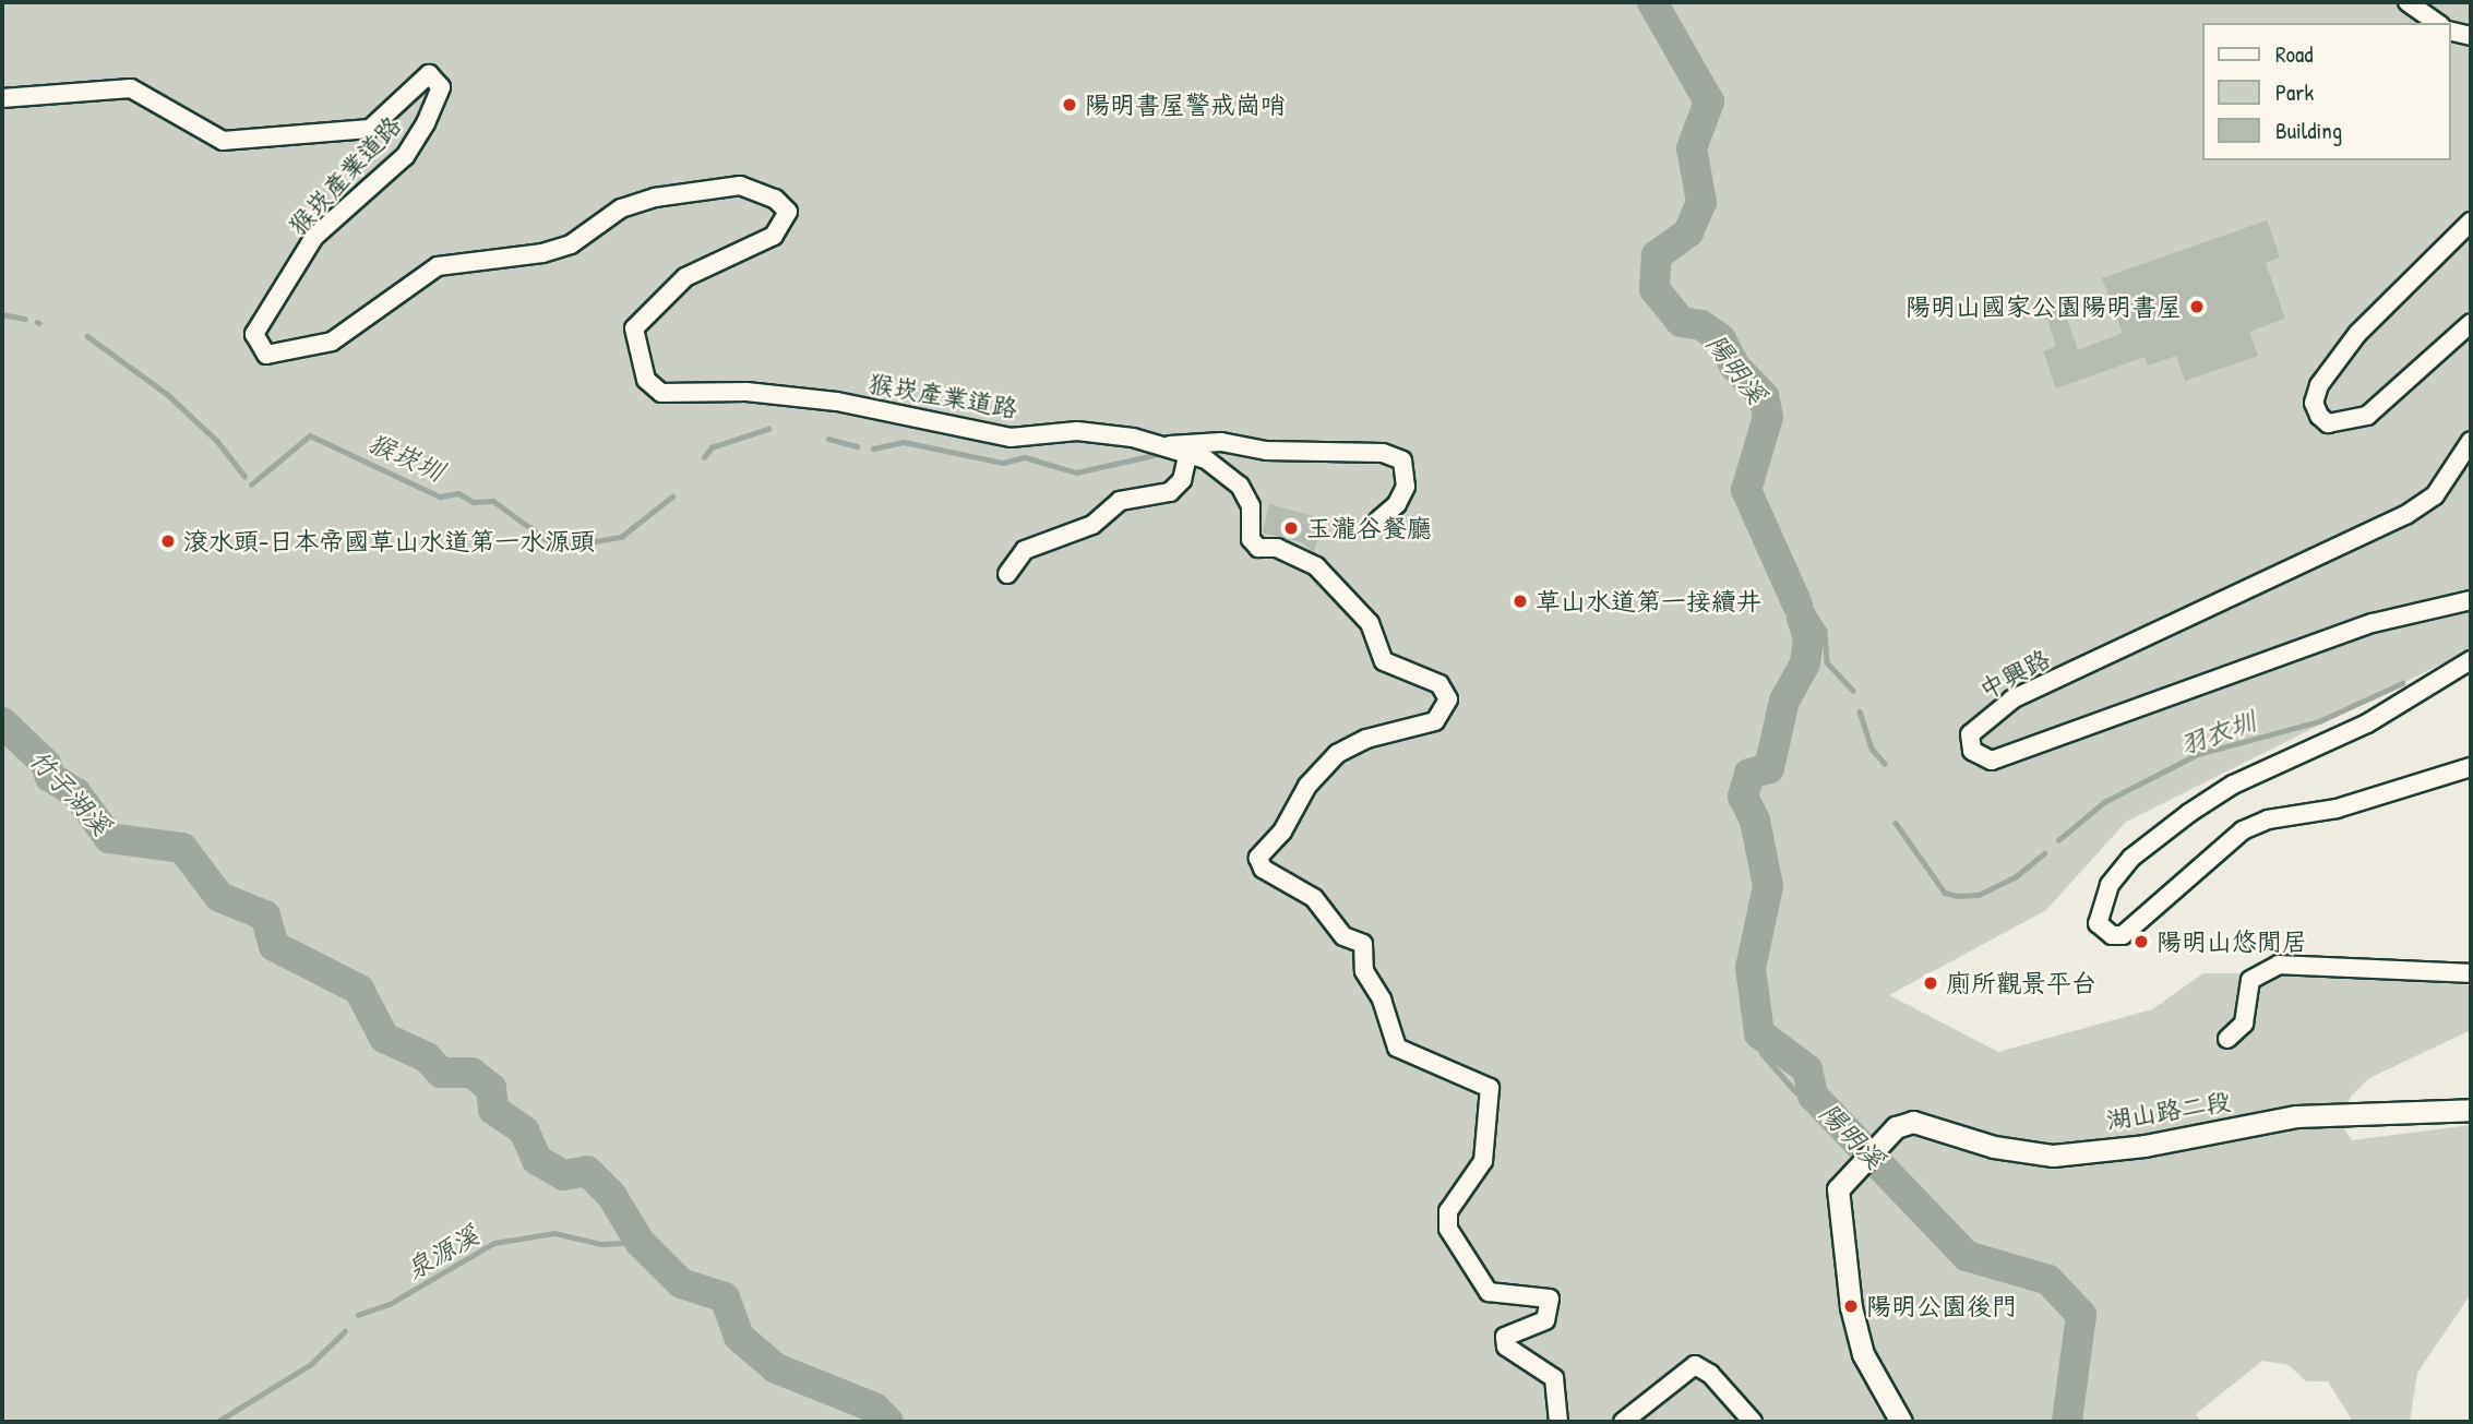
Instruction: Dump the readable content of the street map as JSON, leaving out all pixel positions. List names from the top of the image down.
{
  "streets": {
    "street": ["猴崁產業道路", "中興路", "湖山路二段"]
  },
  "water": [
    "陽明溪",
    "猴崁圳",
    "羽衣圳",
    "竹子湖溪",
    "泉源溪"
  ],
  "places": [
    "陽明書屋警戒崗哨",
    "陽明山國家公園陽明書屋",
    "玉瀧谷餐廳",
    "滾水頭-日本帝國草山水道第一水源頭",
    "草山水道第一接續井",
    "陽明山悠閒居",
    "廁所觀景平台",
    "陽明公園後門"
  ],
  "legend": ["Road", "Park", "Building"]
}
